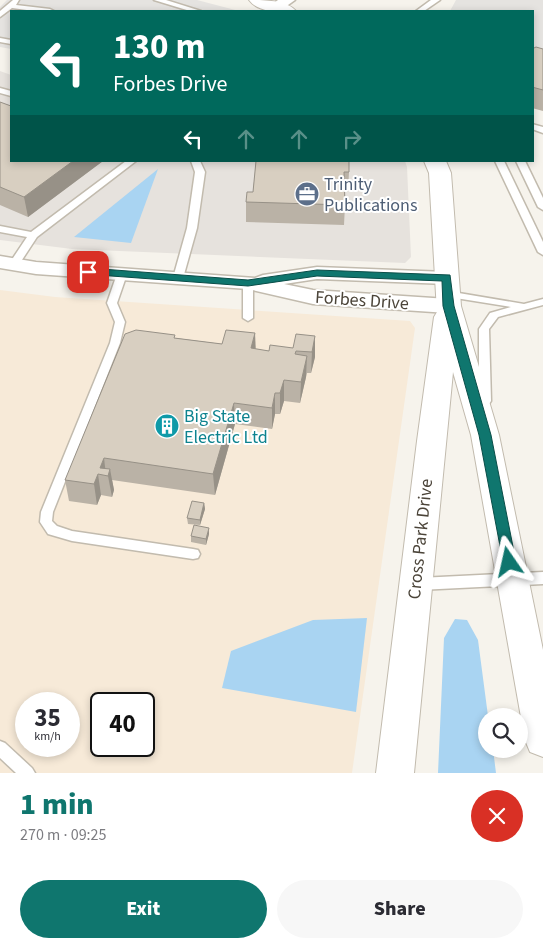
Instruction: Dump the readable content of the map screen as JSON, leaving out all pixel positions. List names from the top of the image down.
{
  "streets": {
    "street": ["Forbes Drive", "Cross Park Drive"]
  },
  "crossings": [
    ["Forbes Drive", "Cross Park Drive"]
  ],
  "places": {
    "office": ["Trinity Publications"],
    "building": ["Big State Electric Ltd"]
  },
  "page": {
    "turn": ["130 m", "Forbes Drive"],
    "speed": "35 km/h",
    "limit": "40",
    "heading": ["1 min", "270 m · 09:25"],
    "buttons": ["Exit", "Share"]
  }
}
